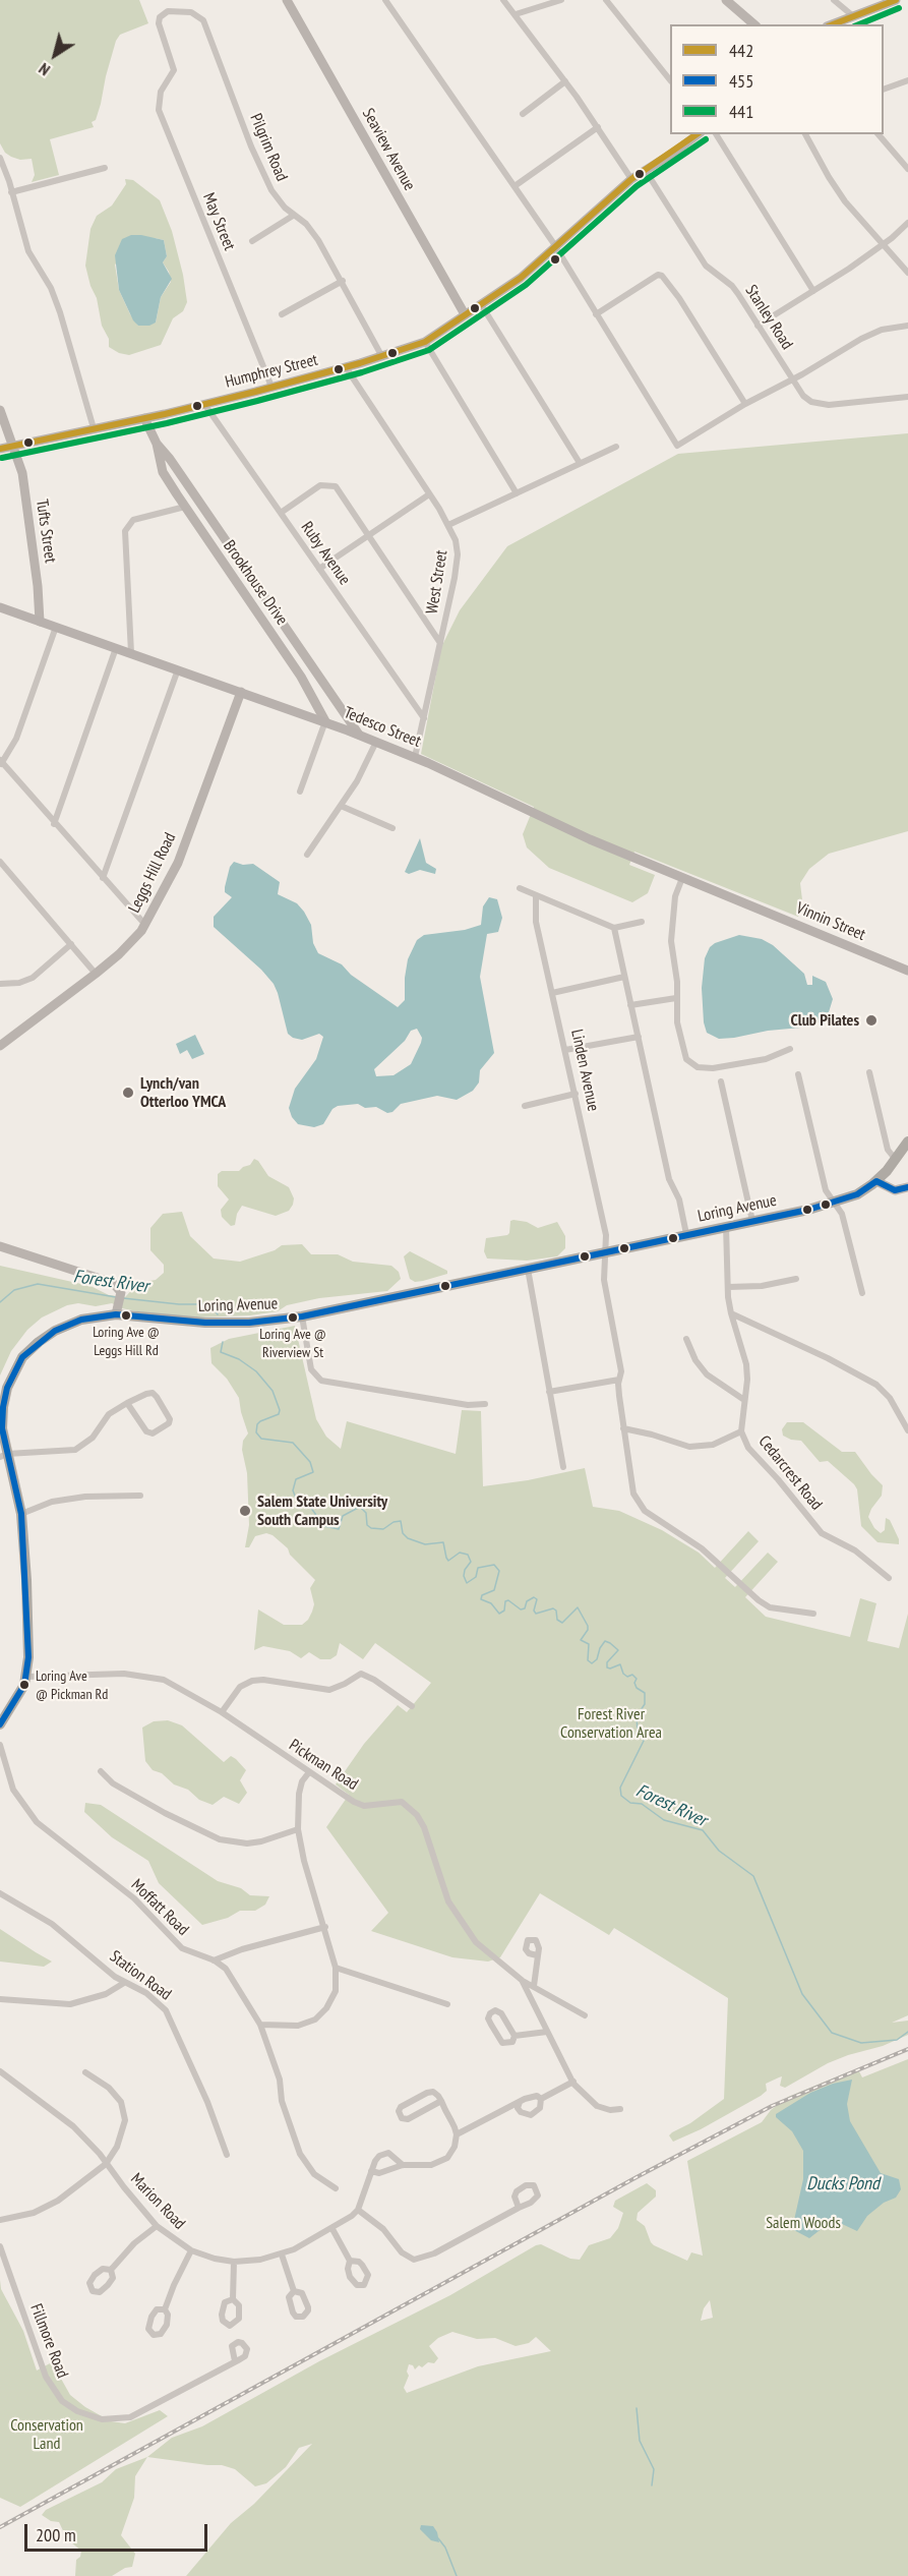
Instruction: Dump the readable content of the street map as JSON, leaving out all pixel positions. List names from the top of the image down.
{
  "streets": {
    "highway": ["Loring Avenue"],
    "main road": [
      "Seaview Avenue",
      "Humphrey Street",
      "Tufts Street",
      "Brookhouse Drive",
      "Tedesco Street",
      "Leggs Hill Road",
      "Vinnin Street"
    ],
    "street": [
      "Pilgrim Road",
      "May Street",
      "Stanley Road",
      "Ruby Avenue",
      "West Street",
      "Linden Avenue",
      "Cedarcrest Road",
      "Pickman Road",
      "Moffatt Road",
      "Station Road",
      "Marion Road",
      "Fillmore Road"
    ]
  },
  "crossings": [
    ["Pilgrim Road", "May Street"],
    ["Pilgrim Road", "Humphrey Street"],
    ["Seaview Avenue", "Humphrey Street"],
    ["May Street", "Humphrey Street"],
    ["Stanley Road", "Humphrey Street"],
    ["Humphrey Street", "Tufts Street"],
    ["Humphrey Street", "Ruby Avenue"],
    ["Humphrey Street", "West Street"],
    ["Humphrey Street", "Brookhouse Drive"],
    ["Tufts Street", "Tedesco Street"],
    ["Ruby Avenue", "West Street"],
    ["West Street", "Tedesco Street"],
    ["Brookhouse Drive", "Tedesco Street"],
    ["Tedesco Street", "Leggs Hill Road"],
    ["Tedesco Street", "Vinnin Street"],
    ["Linden Avenue", "Loring Avenue"],
    ["Loring Avenue", "Cedarcrest Road"],
    ["Loring Avenue", "Pickman Road"]
  ],
  "water": ["Forest River", "Ducks Pond"],
  "parks": ["Forest River Conservation Area", "Salem Woods", "Conservation Land"],
  "places": [
    "Club Pilates",
    "Lynch/van Otterloo YMCA",
    "Loring Ave @ Leggs Hill Rd",
    "Loring Ave @ Riverview St",
    "Salem State University South Campus",
    "Loring Ave @ Pickman Rd"
  ],
  "lines": ["transit line 442", "transit line 441", "transit line 455"],
  "legend": ["442", "455", "441"],
  "scale_bar": "200 m",
  "north": "bottom left"
}
